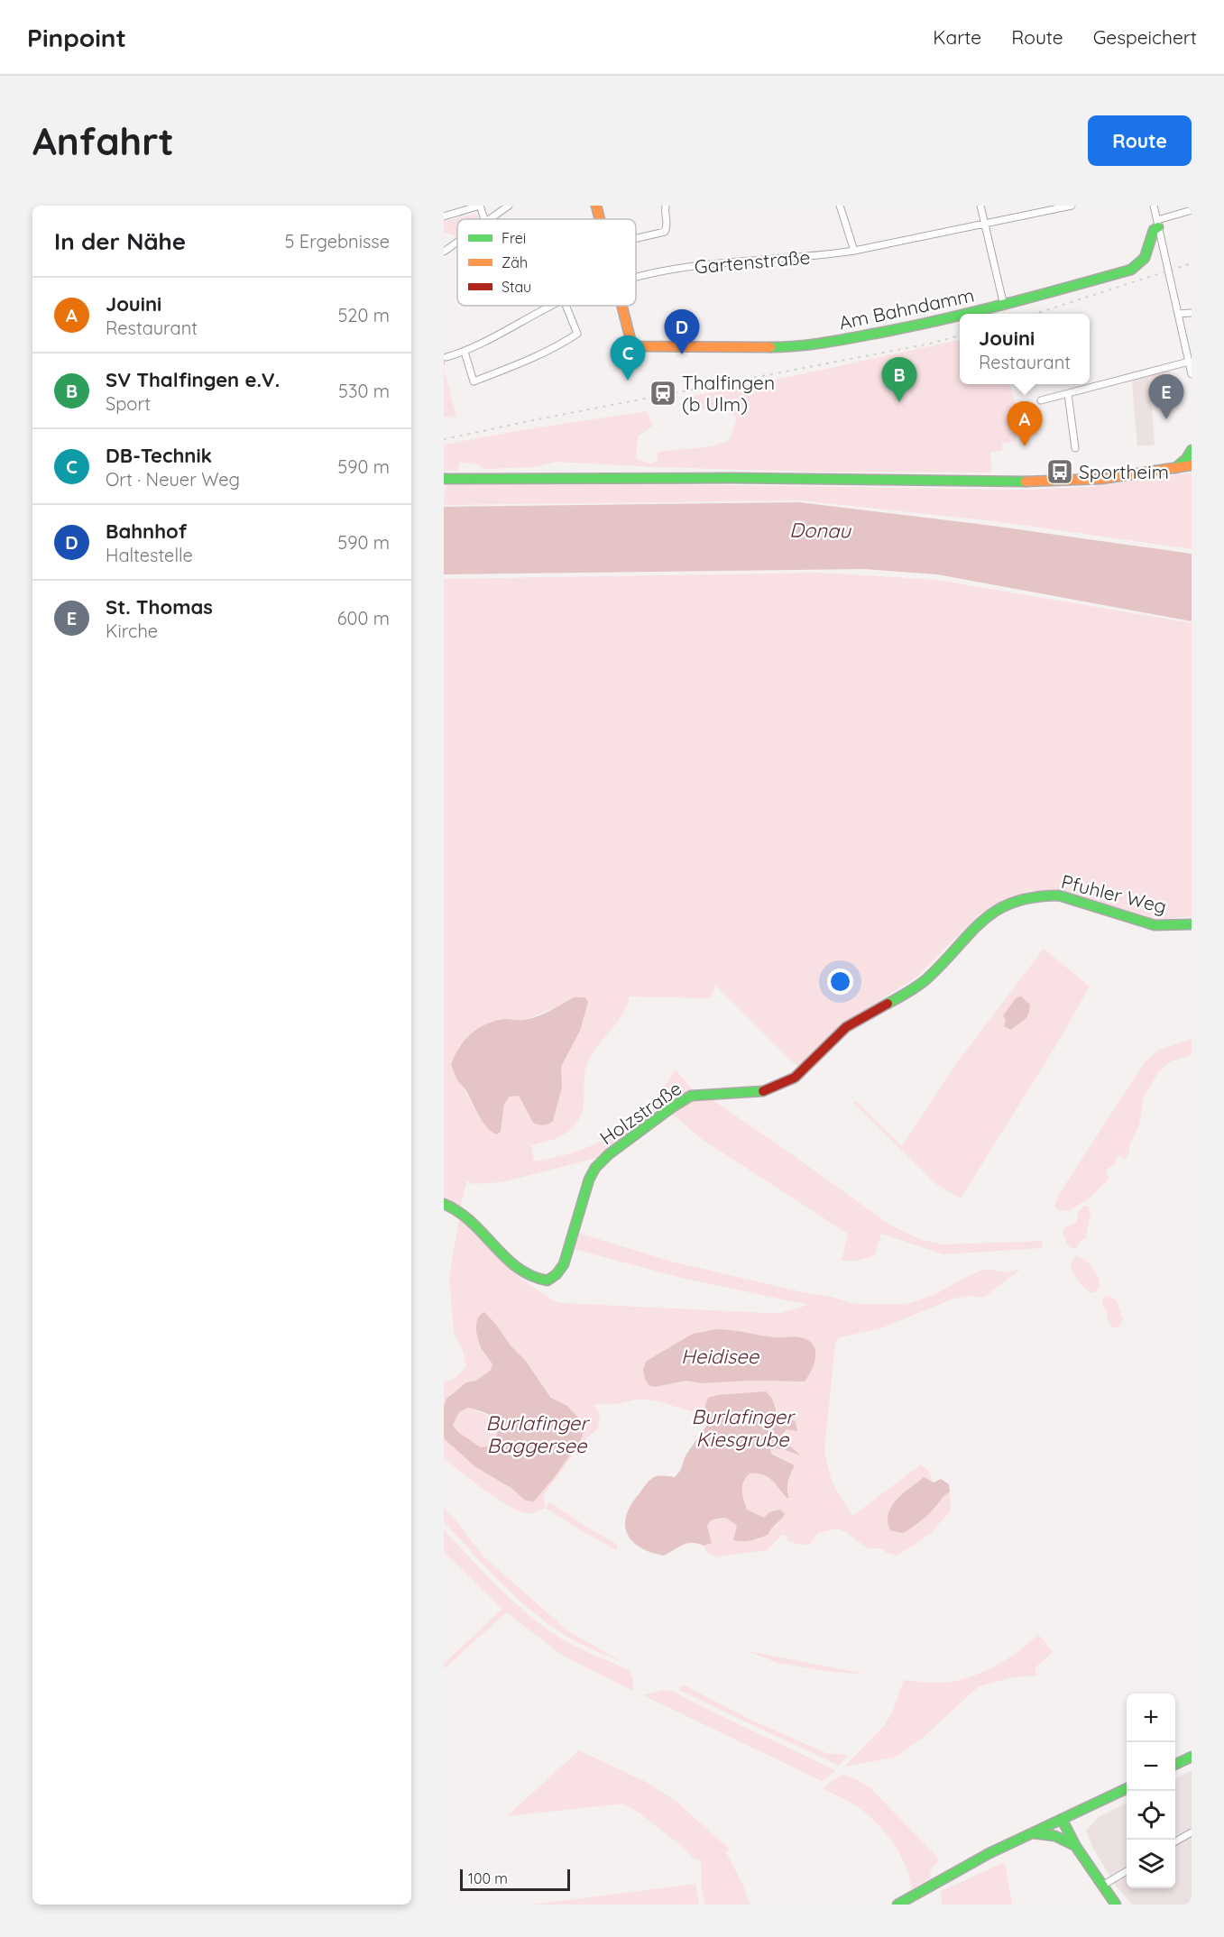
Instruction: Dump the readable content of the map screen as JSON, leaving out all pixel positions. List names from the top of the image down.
{
  "streets": {
    "street": [
      "Gartenstraße",
      "Am Bahndamm",
      "Pfuhler Weg",
      "Holzstraße"
    ]
  },
  "crossings": [
    ["Pfuhler Weg", "Holzstraße"]
  ],
  "water": [
    "Donau",
    "Heidisee",
    "Burlafinger Kiesgrube",
    "Burlafinger Baggersee"
  ],
  "places": {
    "station": ["Thalfingen (b Ulm)"],
    "bus stop": ["Sportheim"]
  },
  "legend": ["Frei", "Zäh", "Stau"],
  "scale_bar": "100 m",
  "page": {
    "header": "Pinpoint",
    "nav": ["Karte", "Route", "Gespeichert"],
    "buttons": "Route",
    "title": "Anfahrt",
    "heading": ["In der Nähe", "5 Ergebnisse"],
    "list": [
      {
        "mark": "A",
        "name": "Jouini",
        "note": "Restaurant",
        "value": "520 m"
      },
      {
        "mark": "B",
        "name": "SV Thalfingen e.V.",
        "note": "Sport",
        "value": "530 m"
      },
      {
        "mark": "C",
        "name": "DB-Technik",
        "note": "Ort · Neuer Weg",
        "value": "590 m"
      },
      {
        "mark": "D",
        "name": "Bahnhof",
        "note": "Haltestelle",
        "value": "590 m"
      },
      {
        "mark": "E",
        "name": "St. Thomas",
        "note": "Kirche",
        "value": "600 m"
      }
    ],
    "pins": [
      "D",
      "C",
      "B",
      "E",
      "A"
    ],
    "popup": ["Jouini", "Restaurant"],
    "map_buttons": ["+", "−"],
    "scale": "100 m"
  }
}
